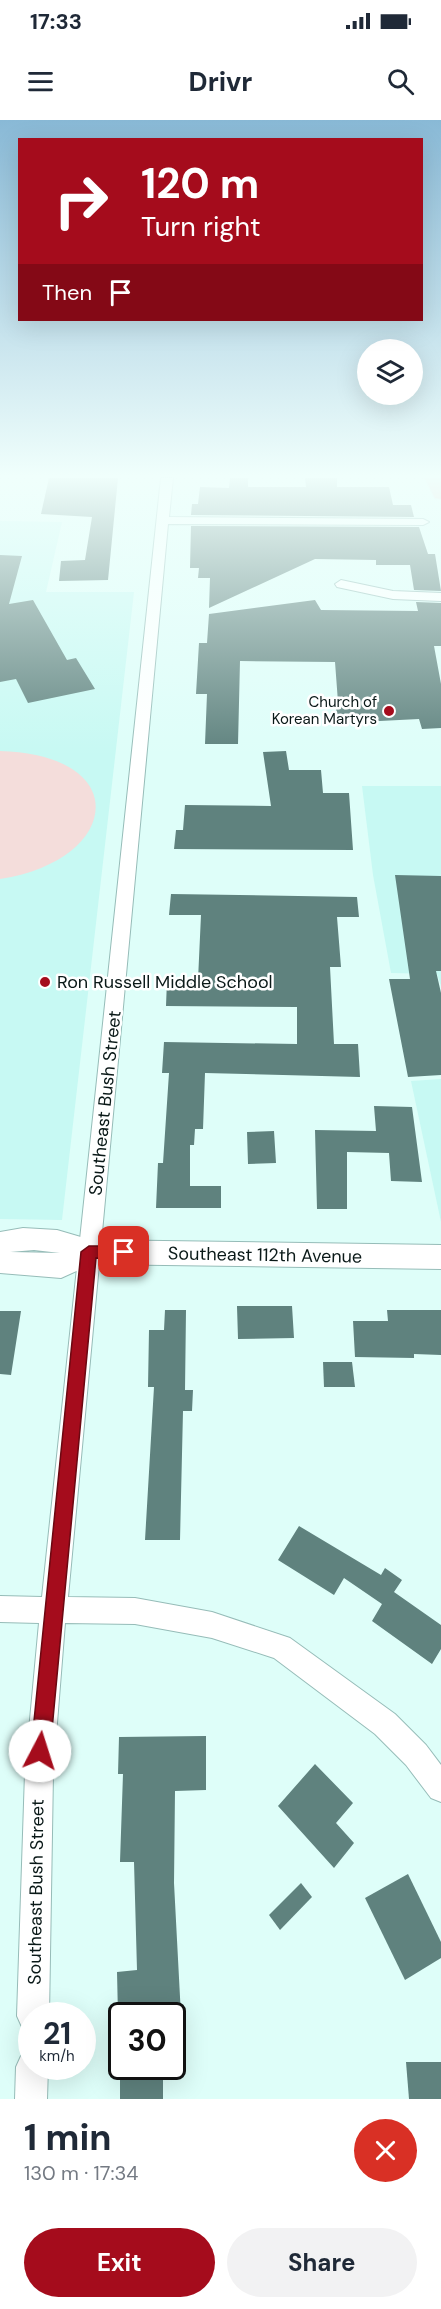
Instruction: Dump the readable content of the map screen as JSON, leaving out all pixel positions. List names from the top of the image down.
{
  "streets": {
    "street": ["Southeast Bush Street", "Southeast 112th Avenue"]
  },
  "crossings": [
    ["Southeast Bush Street", "Southeast 112th Avenue"]
  ],
  "places": ["Church of Korean Martyrs", "Ron Russell Middle School"],
  "page": {
    "status": "17:33",
    "header": "Drivr",
    "turn": ["120 m", "Turn right"],
    "then": "Then",
    "speed": "21 km/h",
    "limit": "30",
    "heading": ["1 min", "130 m · 17:34"],
    "buttons": ["Exit", "Share"]
  }
}
